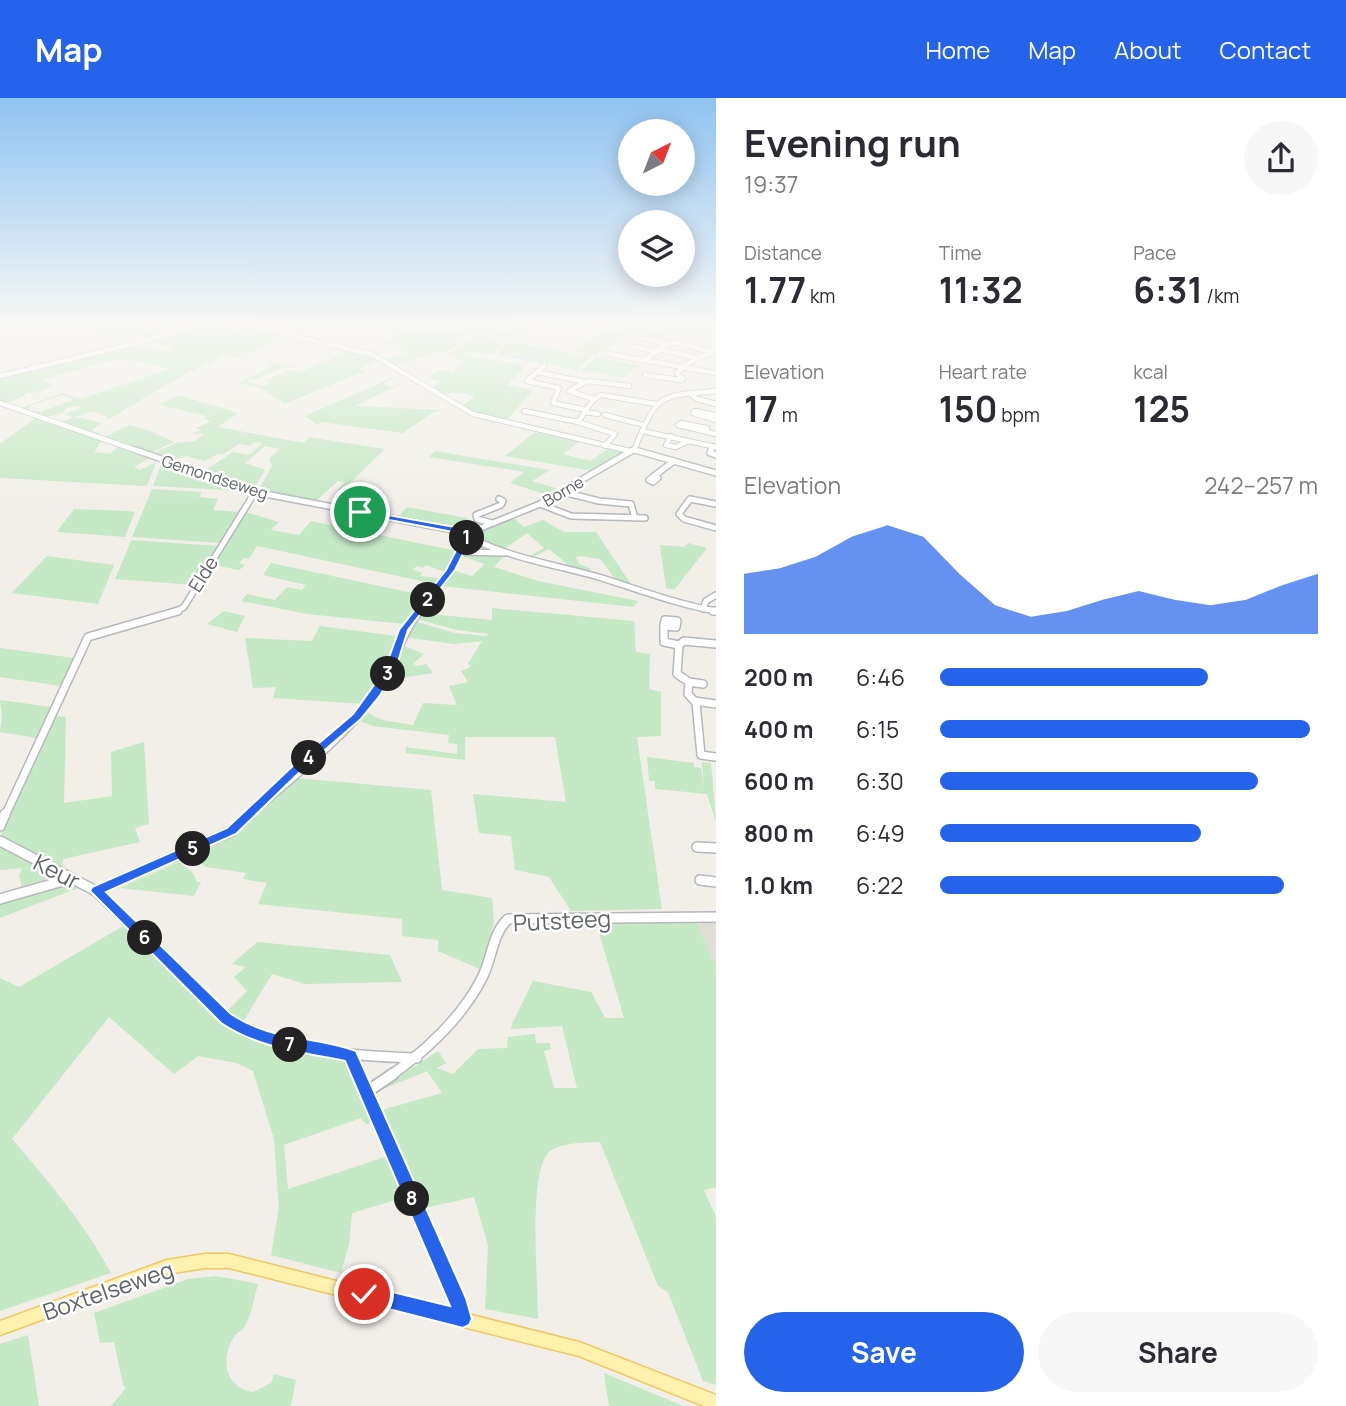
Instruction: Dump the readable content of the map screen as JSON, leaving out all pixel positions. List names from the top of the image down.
{
  "streets": {
    "main road": ["Boxtelseweg"],
    "street": [
      "Gemondseweg",
      "Borne",
      "Elde",
      "Keur",
      "Putsteeg"
    ]
  },
  "crossings": [
    ["Gemondseweg", "Borne"],
    ["Gemondseweg", "Elde"],
    ["Keur", "Putsteeg"]
  ],
  "north": "top right",
  "page": {
    "header": "Map",
    "nav": [
      "Home",
      "Map",
      "About",
      "Contact"
    ],
    "heading": ["Evening run", "19:37"],
    "stats": [
      ["Distance", "1.77 km"],
      ["Time", "11:32"],
      ["Pace", "6:31 /km"],
      ["Elevation", "17 m"],
      ["Heart rate", "150 bpm"],
      ["kcal", "125"]
    ],
    "chart": ["Elevation", "242–257 m"],
    "pins": [
      "1",
      "2",
      "3",
      "4",
      "5",
      "6",
      "7",
      "8"
    ],
    "list": [
      {
        "name": "200 m",
        "note": "6:46"
      },
      {
        "name": "400 m",
        "note": "6:15"
      },
      {
        "name": "600 m",
        "note": "6:30"
      },
      {
        "name": "800 m",
        "note": "6:49"
      },
      {
        "name": "1.0 km",
        "note": "6:22"
      }
    ],
    "buttons": ["Save", "Share"]
  }
}
